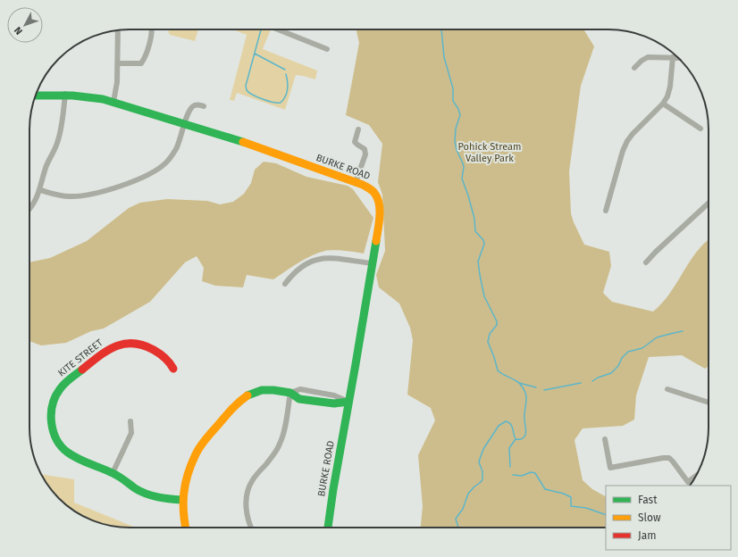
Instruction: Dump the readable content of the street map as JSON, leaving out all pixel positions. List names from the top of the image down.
{
  "streets": {
    "street": ["BURKE ROAD", "KITE STREET"]
  },
  "parks": ["Pohick Stream Valley Park"],
  "legend": ["Fast", "Slow", "Jam"],
  "north": "bottom left"
}
